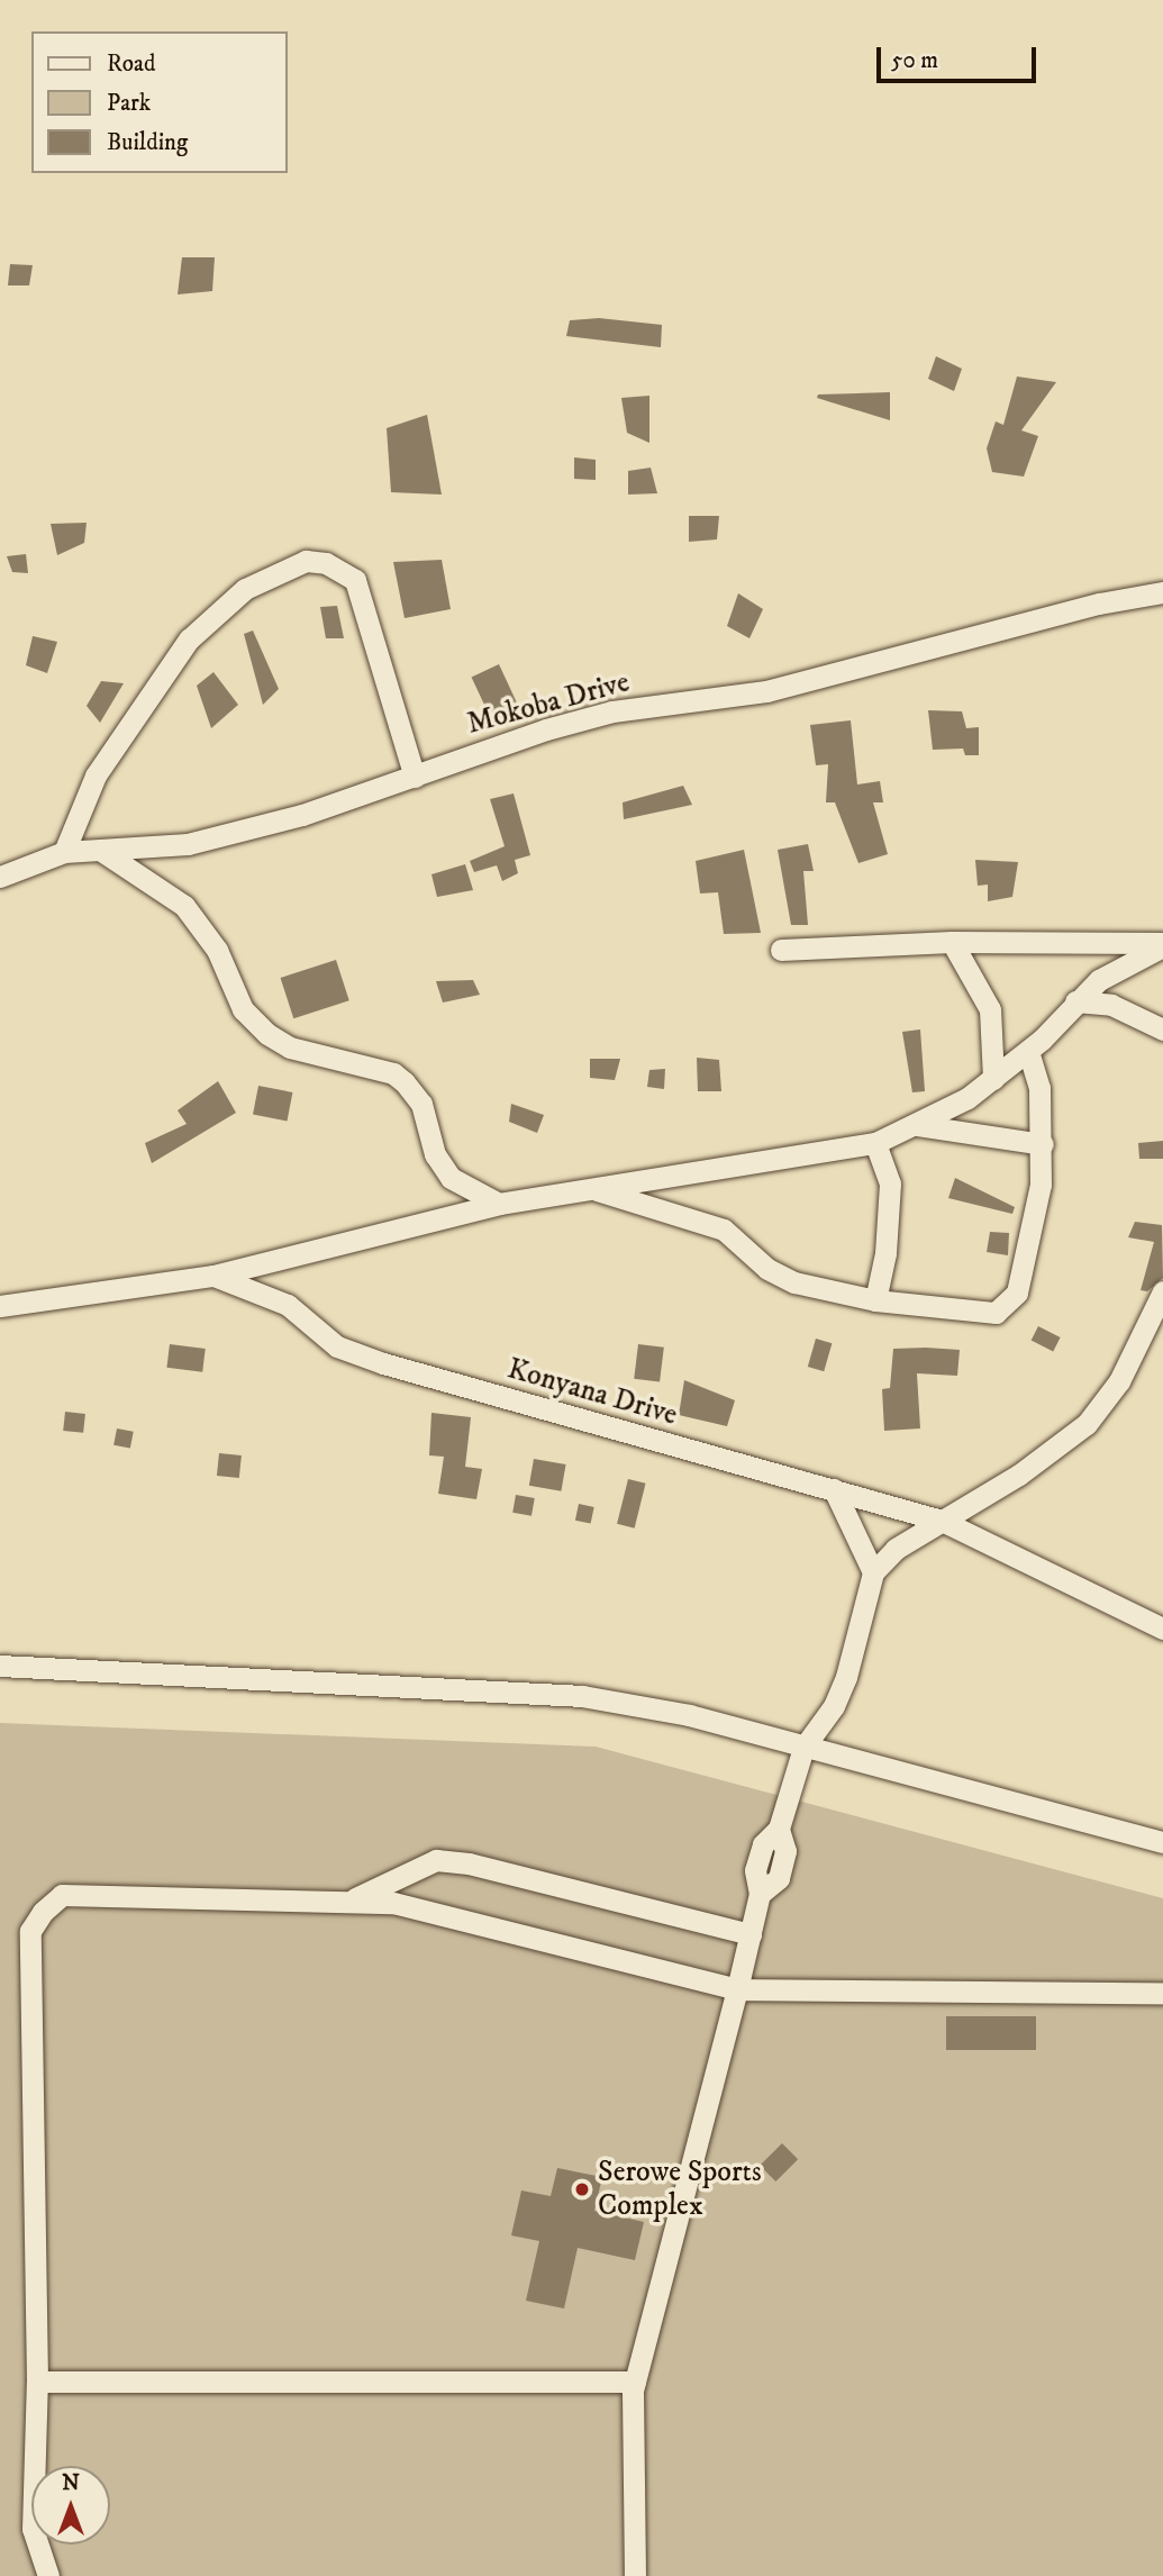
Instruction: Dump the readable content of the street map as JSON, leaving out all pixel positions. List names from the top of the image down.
{
  "streets": {
    "street": ["Mokoba Drive", "Konyana Drive"]
  },
  "places": ["Serowe Sports Complex"],
  "legend": ["Road", "Park", "Building"],
  "scale_bar": "50 m",
  "north": "top"
}
